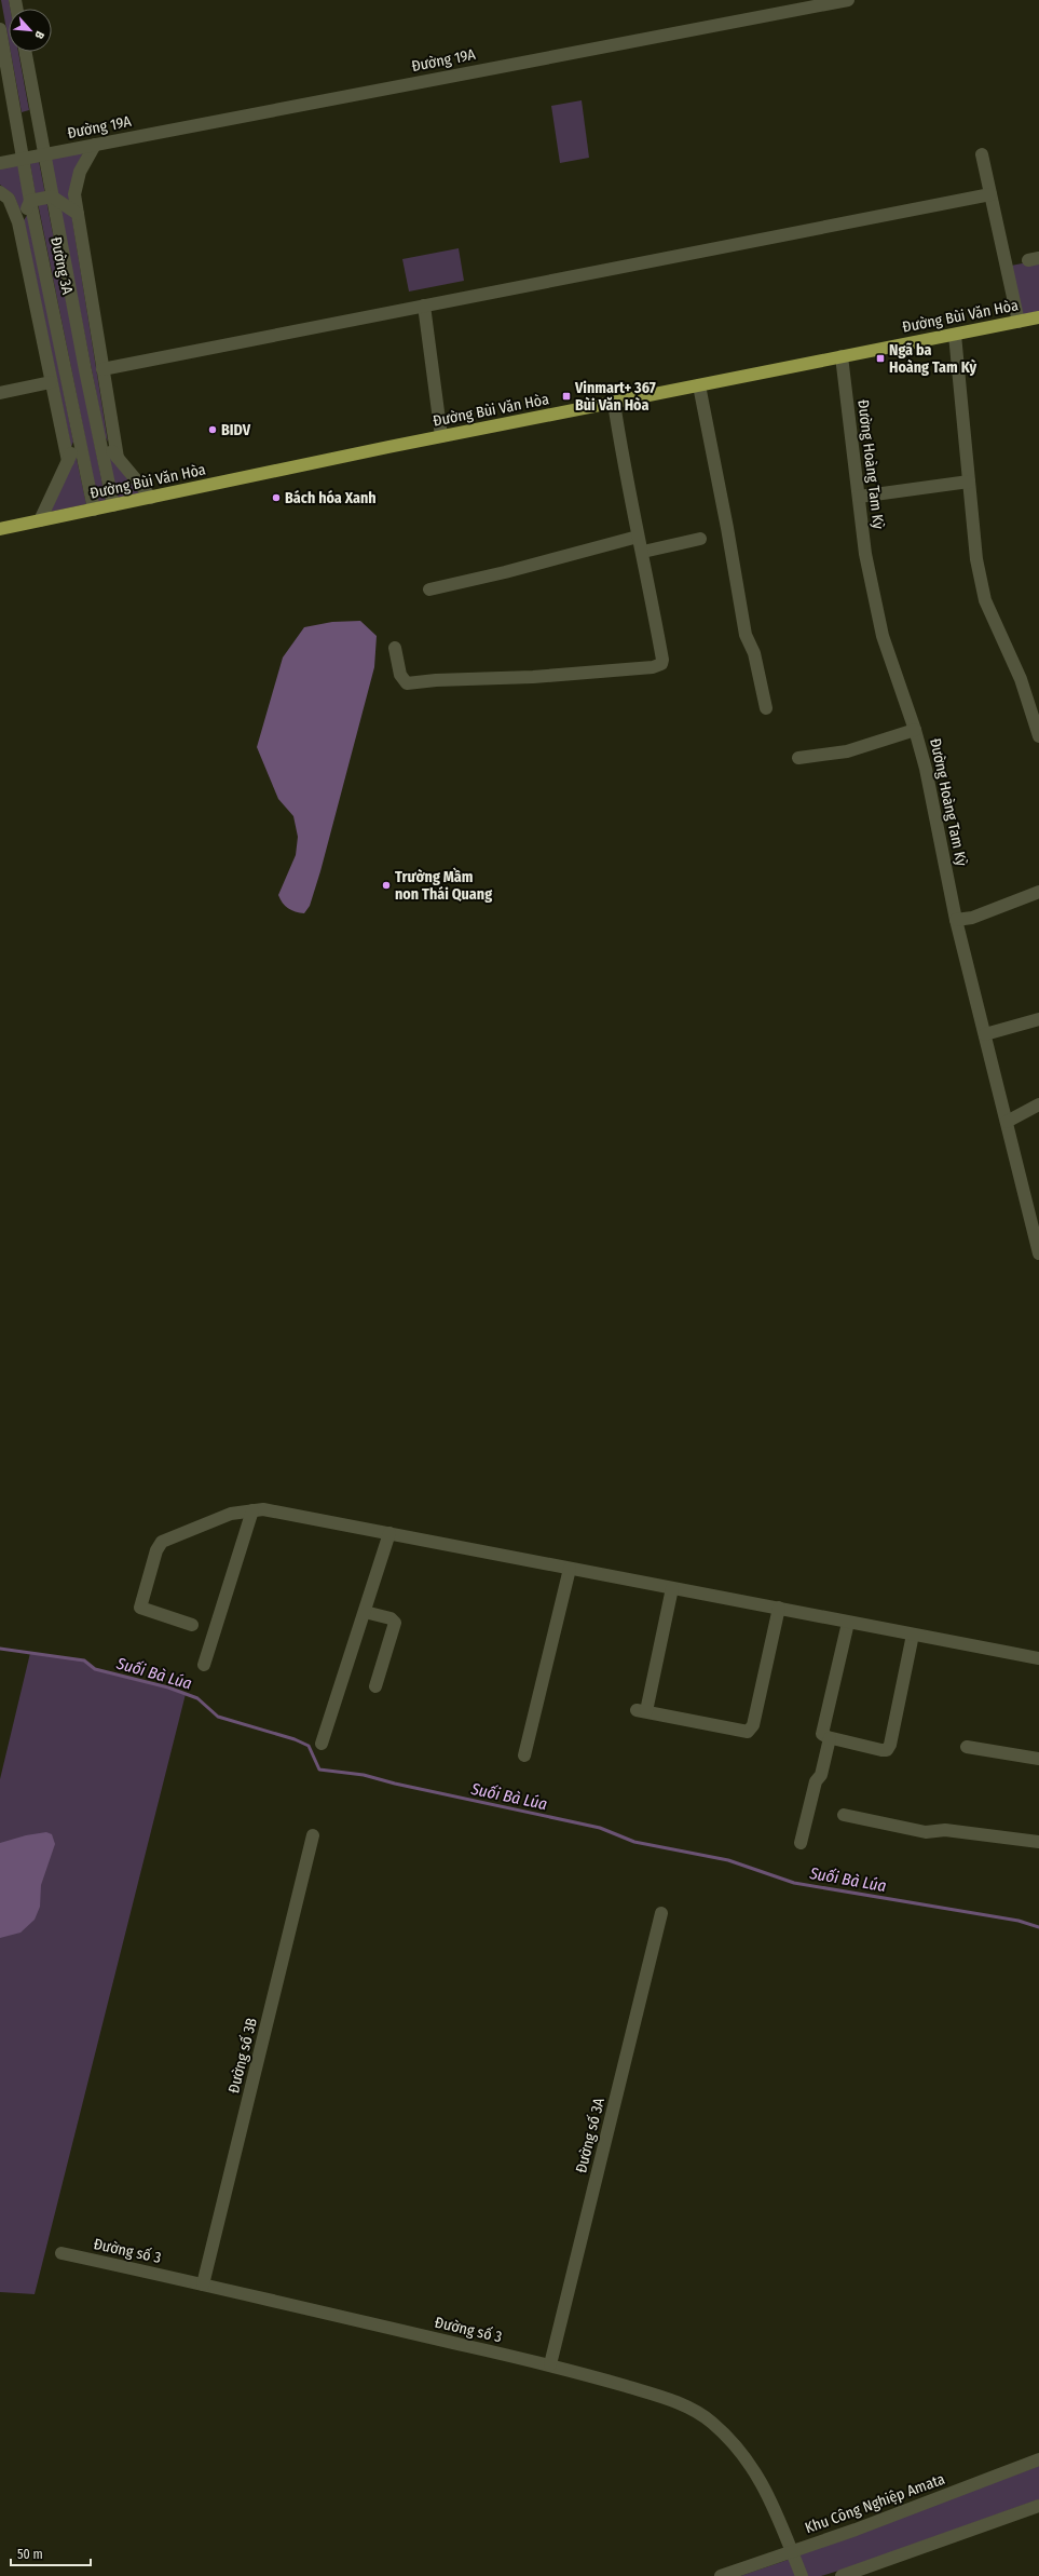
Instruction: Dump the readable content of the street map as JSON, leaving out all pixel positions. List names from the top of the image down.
{
  "streets": {
    "main road": ["Đường Bùi Văn Hòa"],
    "street": [
      "Đường 19A",
      "Đường 3A",
      "Đường Hoàng Tam Kỳ",
      "Đường số 3B",
      "Đường số 3A",
      "Đường số 3",
      "Khu Công Nghiệp Amata"
    ]
  },
  "crossings": [
    ["Đường 19A", "Đường 3A"],
    ["Đường 3A", "Đường Bùi Văn Hòa"],
    ["Đường Bùi Văn Hòa", "Đường Hoàng Tam Kỳ"],
    ["Đường số 3B", "Đường số 3"],
    ["Đường số 3A", "Đường số 3"],
    ["Đường số 3", "Khu Công Nghiệp Amata"]
  ],
  "water": ["Suối Bà Lúa"],
  "places": {
    "transit": ["Ngã ba Hoàng Tam Kỳ", "Vinmart+ 367 Bùi Văn Hòa"],
    "other": ["BIDV", "Bách hóa Xanh", "Trường Mầm non Thái Quang"]
  },
  "scale_bar": "50 m",
  "north": "bottom right"
}
